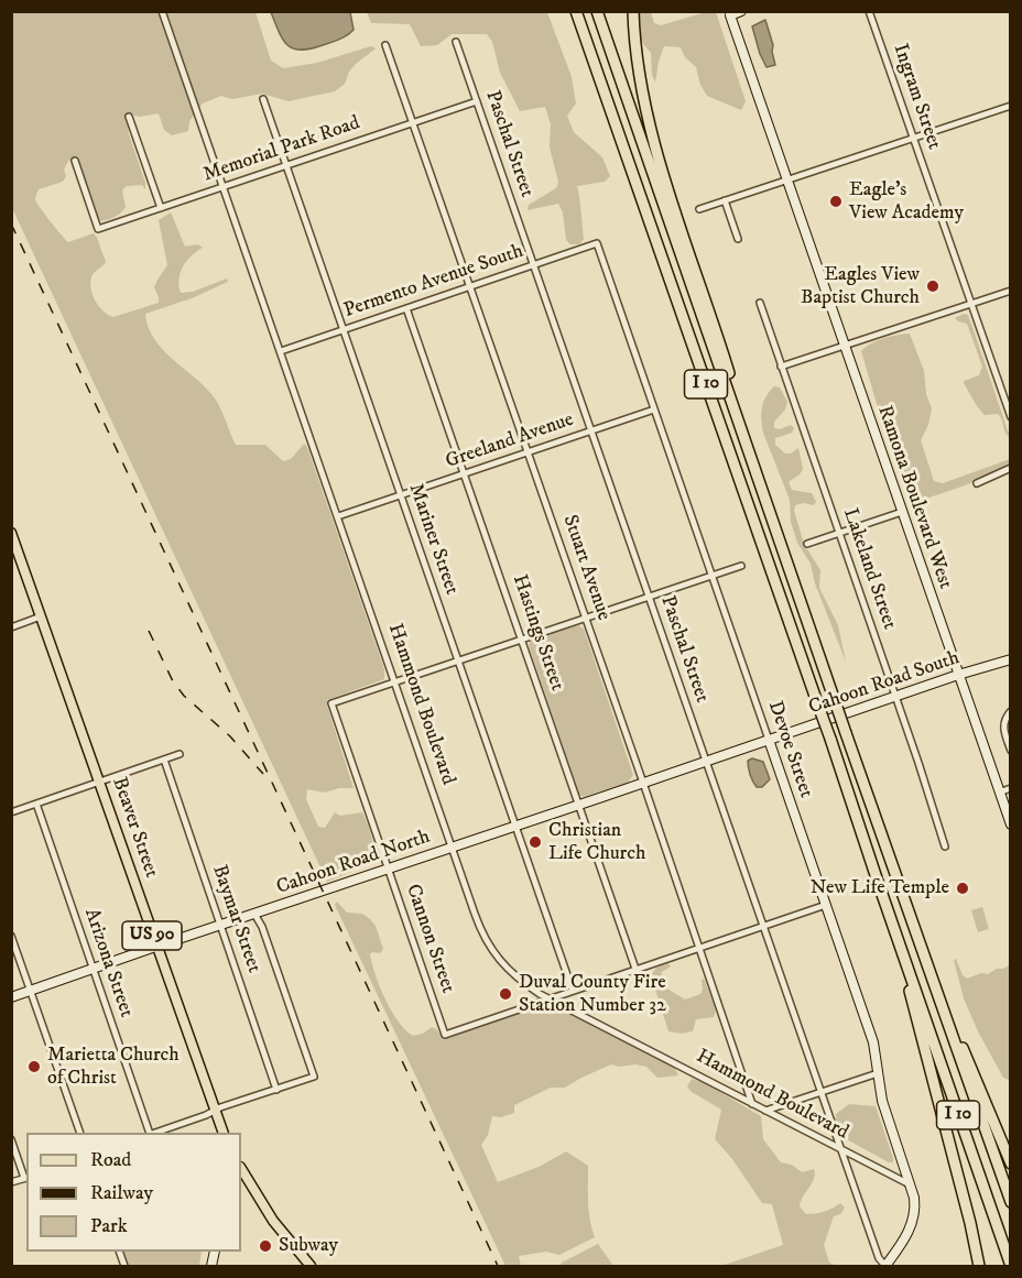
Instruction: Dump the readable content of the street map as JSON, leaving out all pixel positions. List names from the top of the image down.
{
  "streets": {
    "highway": ["I 10"],
    "main road": ["Beaver Street", "US 90"],
    "street": [
      "Ingram Street",
      "Paschal Street",
      "Memorial Park Road",
      "Permento Avenue South",
      "Greeland Avenue",
      "Ramona Boulevard West",
      "Mariner Street",
      "Stuart Avenue",
      "Lakeland Street",
      "Hastings Street",
      "Cahoon Road South",
      "Hammond Boulevard",
      "Devoe Street",
      "Cahoon Road North",
      "Baymar Street",
      "Cannon Street",
      "Arizona Street"
    ]
  },
  "crossings": [
    ["Paschal Street", "Memorial Park Road"],
    ["Paschal Street", "Permento Avenue South"],
    ["Paschal Street", "Greeland Avenue"],
    ["Paschal Street", "Hammond Boulevard"],
    ["Paschal Street", "Devoe Street"],
    ["Paschal Street", "Cahoon Road North"],
    ["Memorial Park Road", "Mariner Street"],
    ["Memorial Park Road", "Stuart Avenue"],
    ["Memorial Park Road", "Hammond Boulevard"],
    ["Permento Avenue South", "Mariner Street"],
    ["Permento Avenue South", "Stuart Avenue"],
    ["Permento Avenue South", "Hastings Street"],
    ["Permento Avenue South", "Hammond Boulevard"],
    ["Permento Avenue South", "Devoe Street"],
    ["Greeland Avenue", "Mariner Street"],
    ["Greeland Avenue", "Stuart Avenue"],
    ["Greeland Avenue", "Hastings Street"],
    ["Greeland Avenue", "Hammond Boulevard"],
    ["Greeland Avenue", "Devoe Street"],
    ["Ramona Boulevard West", "Cahoon Road South"],
    ["Mariner Street", "Cahoon Road North"],
    ["Stuart Avenue", "Hammond Boulevard"],
    ["Stuart Avenue", "Cahoon Road North"],
    ["Lakeland Street", "Cahoon Road South"],
    ["Hastings Street", "Cahoon Road North"],
    ["Cahoon Road South", "Devoe Street"],
    ["Hammond Boulevard", "Devoe Street"],
    ["Hammond Boulevard", "Cahoon Road North"],
    ["Hammond Boulevard", "Cannon Street"],
    ["Beaver Street", "Cahoon Road North"],
    ["Cahoon Road North", "Baymar Street"],
    ["Cahoon Road North", "Cannon Street"],
    ["Cahoon Road North", "Arizona Street"]
  ],
  "places": [
    "Eagle's View Academy",
    "Eagles View Baptist Church",
    "Christian Life Church",
    "New Life Temple",
    "Duval County Fire Station Number 32",
    "Marietta Church of Christ",
    "Subway"
  ],
  "legend": ["Road", "Railway", "Park"]
}
